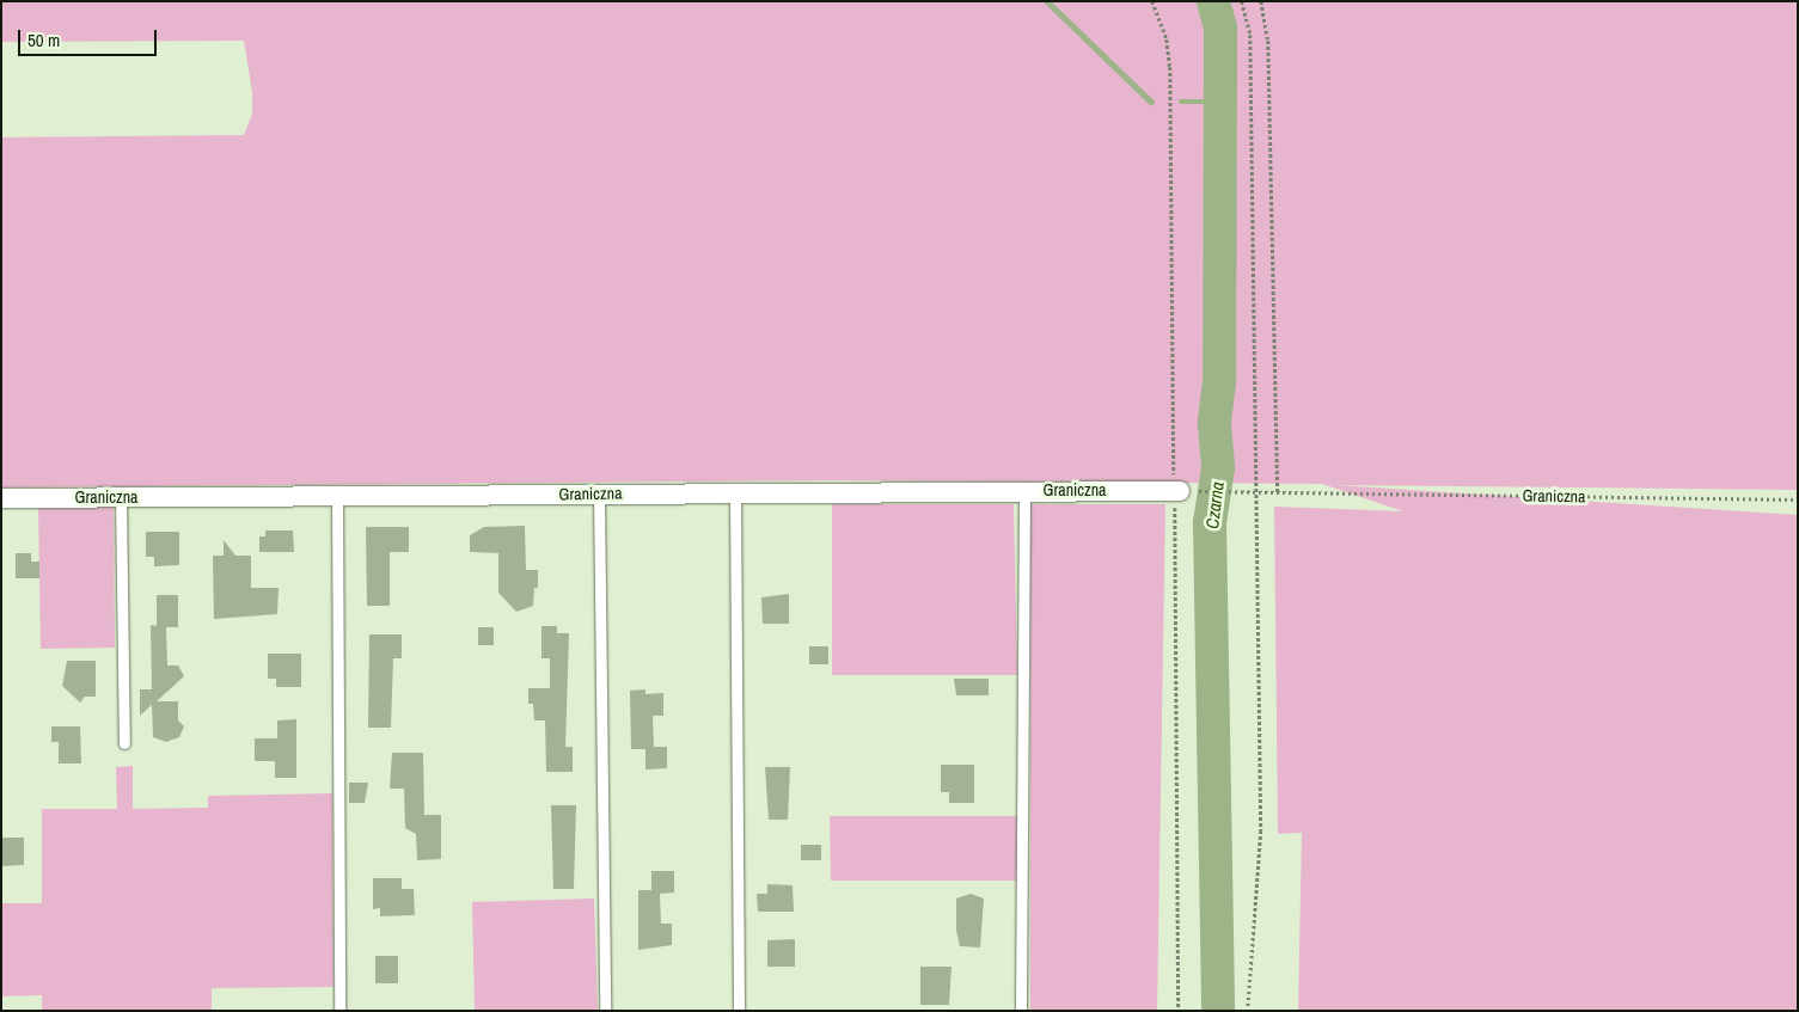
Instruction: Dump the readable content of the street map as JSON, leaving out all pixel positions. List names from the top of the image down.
{
  "streets": {
    "street": ["Graniczna"]
  },
  "water": ["Czarna"],
  "scale_bar": "50 m"
}
